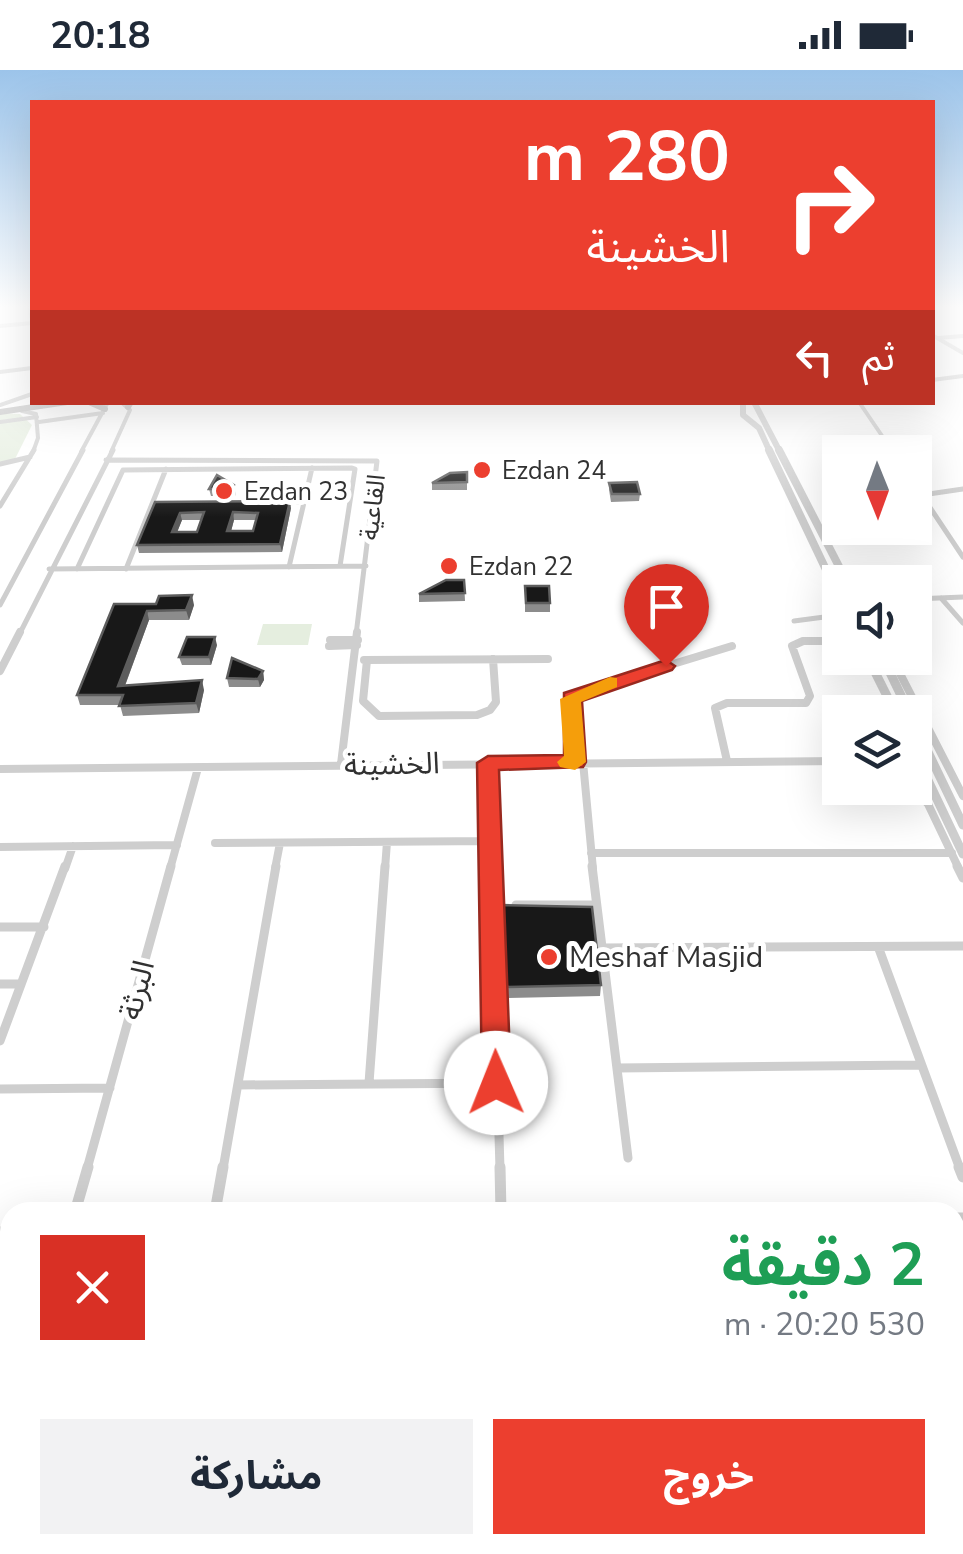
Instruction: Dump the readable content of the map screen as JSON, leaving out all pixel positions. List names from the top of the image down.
{
  "streets": {
    "street": ["القاعية", "الخشينة", "البرثة"]
  },
  "crossings": [
    ["القاعية", "الخشينة"],
    ["الخشينة", "البرثة"]
  ],
  "places": [
    "Ezdan 24",
    "Ezdan 23",
    "Ezdan 22",
    "Meshaf Masjid"
  ],
  "north": "bottom",
  "page": {
    "status": "20:18",
    "turn": ["280 m", "الخشينة"],
    "then": "ثم",
    "heading": ["2 دقيقة", "530 m · 20:20"],
    "buttons": ["خروج", "مشاركة"]
  }
}
